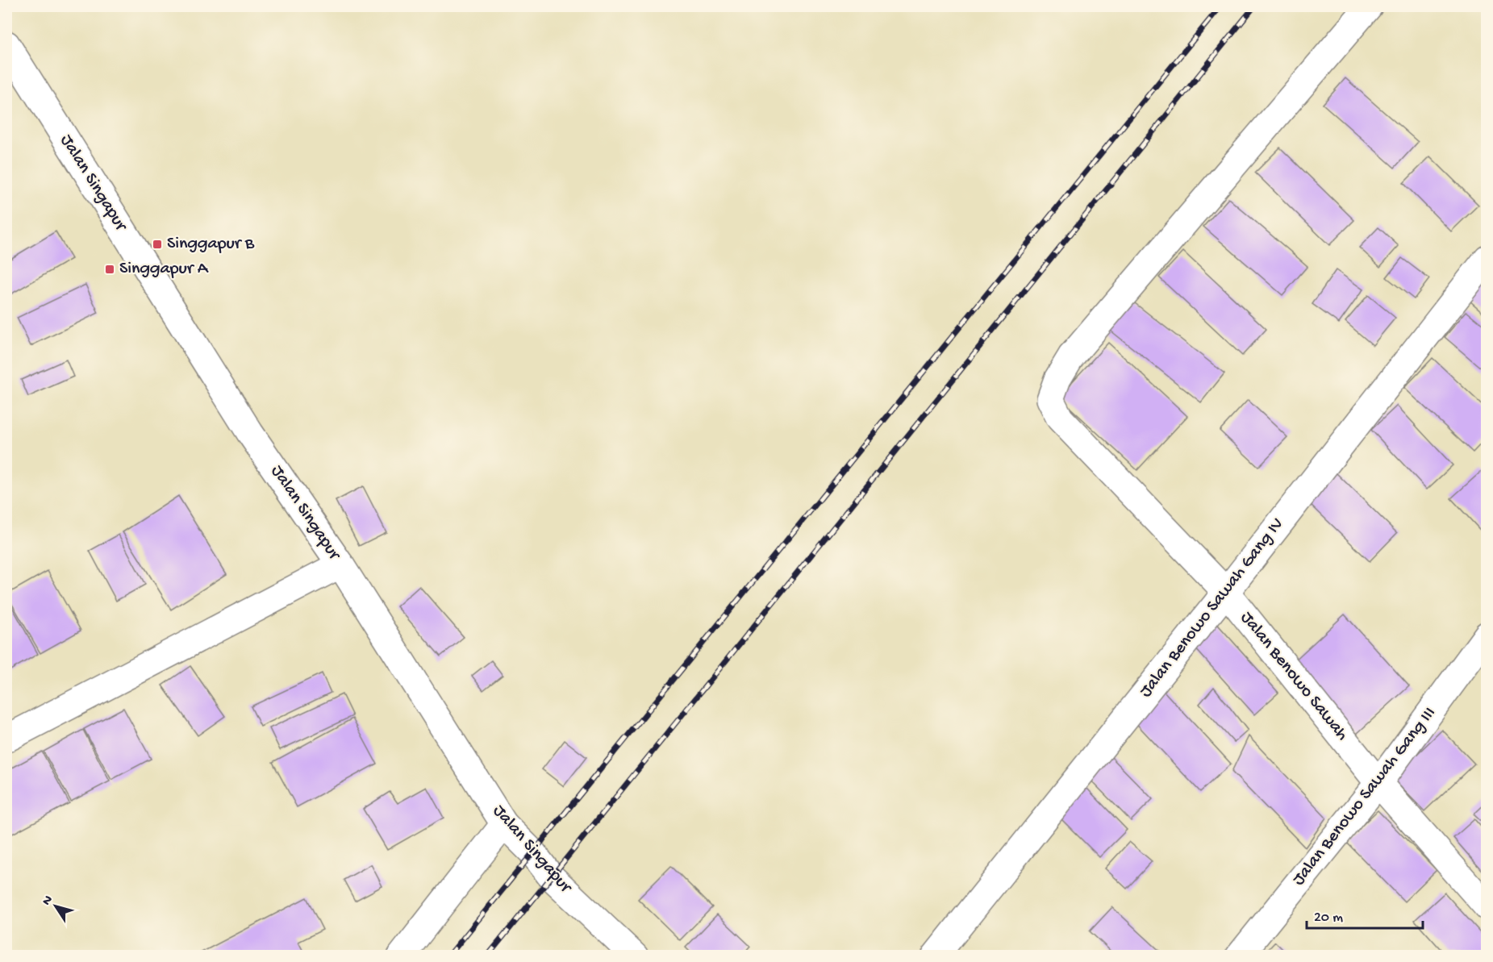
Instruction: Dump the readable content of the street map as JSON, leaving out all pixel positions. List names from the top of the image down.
{
  "streets": {
    "street": [
      "Jalan Singapur",
      "Jalan Benowo Sawah Gang IV",
      "Jalan Benowo Sawah",
      "Jalan Benowo Sawah Gang III"
    ]
  },
  "crossings": [
    ["Jalan Benowo Sawah Gang IV", "Jalan Benowo Sawah"],
    ["Jalan Benowo Sawah", "Jalan Benowo Sawah Gang III"]
  ],
  "places": {
    "transit": ["Singgapur B", "Singgapur A"]
  },
  "scale_bar": "20 m",
  "north": "top left"
}
